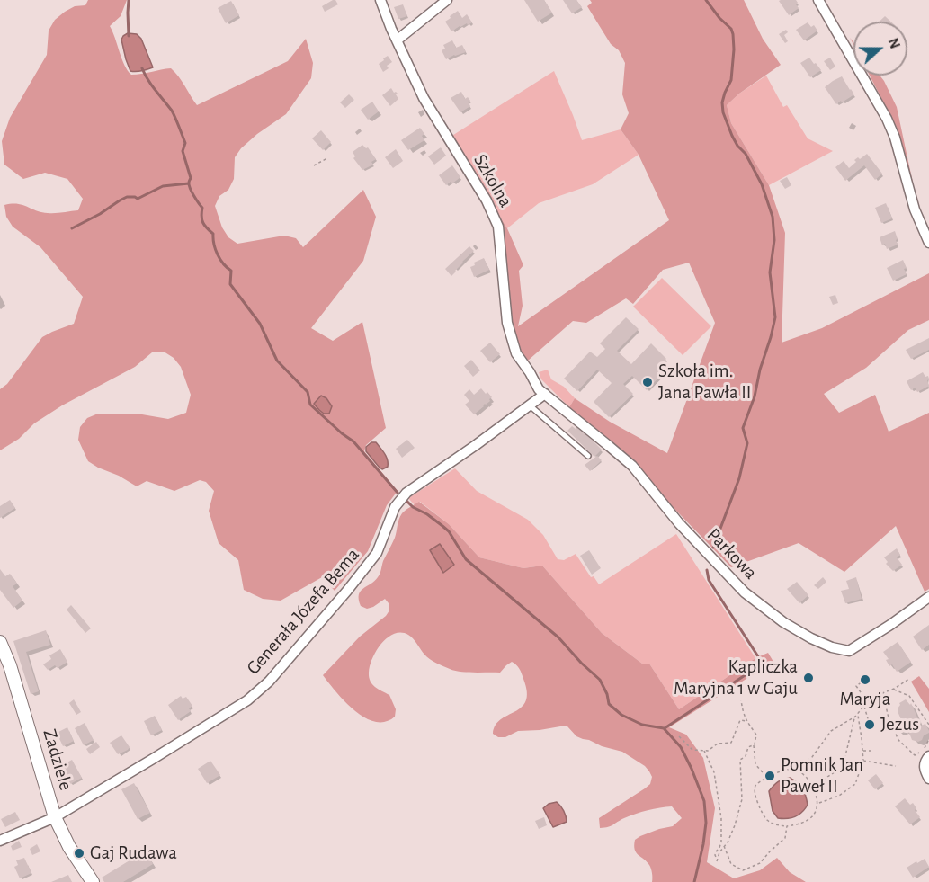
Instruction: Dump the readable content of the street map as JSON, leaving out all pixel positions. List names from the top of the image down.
{
  "streets": {
    "street": [
      "Szkolna",
      "Parkowa",
      "Generała Józefa Bema",
      "Zadziele"
    ]
  },
  "crossings": [
    ["Szkolna", "Parkowa"],
    ["Szkolna", "Generała Józefa Bema"],
    ["Parkowa", "Generała Józefa Bema"],
    ["Generała Józefa Bema", "Zadziele"]
  ],
  "places": [
    "Szkoła im. Jana Pawła II",
    "Kapliczka Maryjna 1 w Gaju",
    "Maryja",
    "Jezus",
    "Pomnik Jan Paweł II",
    "Gaj Rudawa"
  ],
  "north": "right"
}
